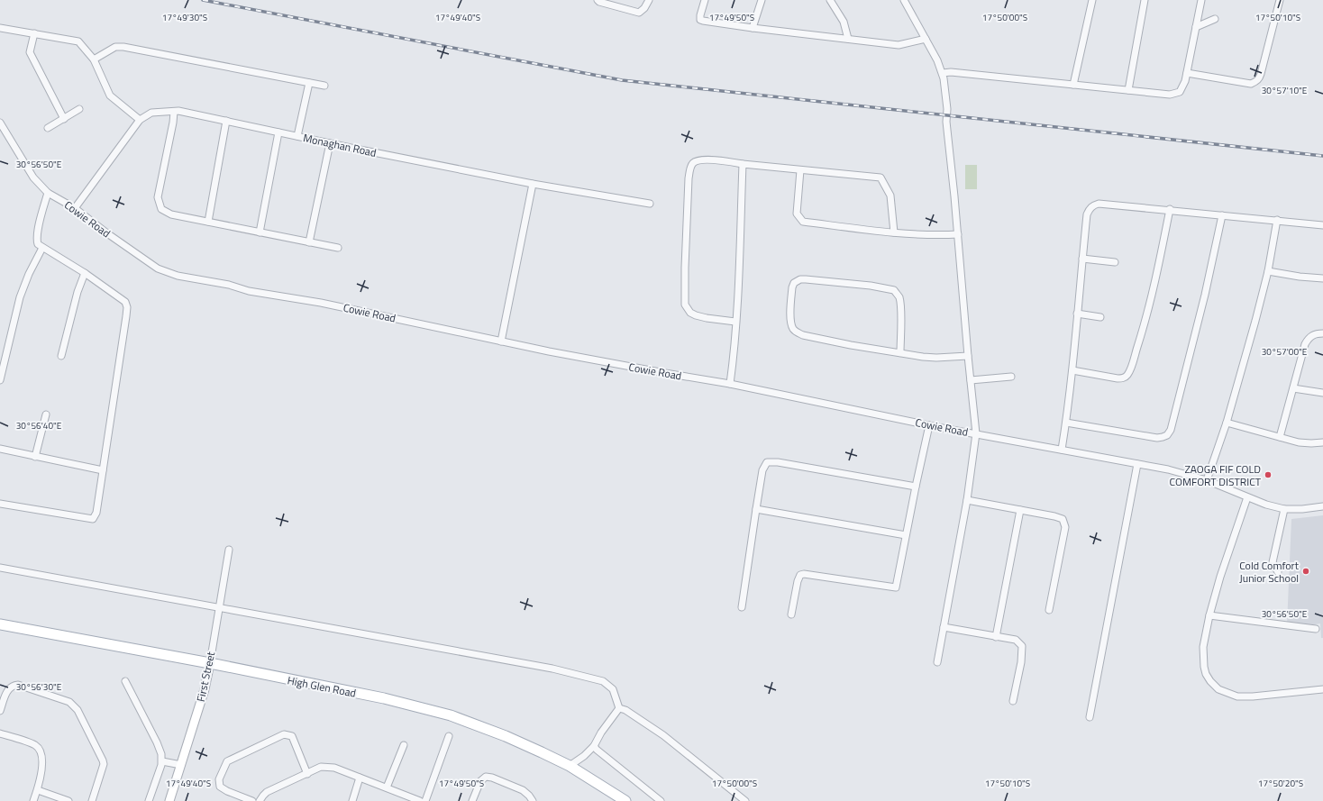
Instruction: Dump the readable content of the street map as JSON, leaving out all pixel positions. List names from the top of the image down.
{
  "streets": {
    "main road": ["High Glen Road"],
    "street": ["Monaghan Road", "Cowie Road", "First Street"]
  },
  "crossings": [
    ["Monaghan Road", "Cowie Road"],
    ["First Street", "High Glen Road"]
  ],
  "places": ["ZAOGA FIF COLD COMFORT DISTRICT", "Cold Comfort Junior School"],
  "coordinates": [
    "17°49'30\"S",
    "17°49'40\"S",
    "17°49'50\"S",
    "17°50'00\"S",
    "17°50'10\"S",
    "30°57'10\"E",
    "30°56'50\"E",
    "30°57'00\"E",
    "30°56'40\"E",
    "30°56'30\"E",
    "17°50'20\"S"
  ]
}
